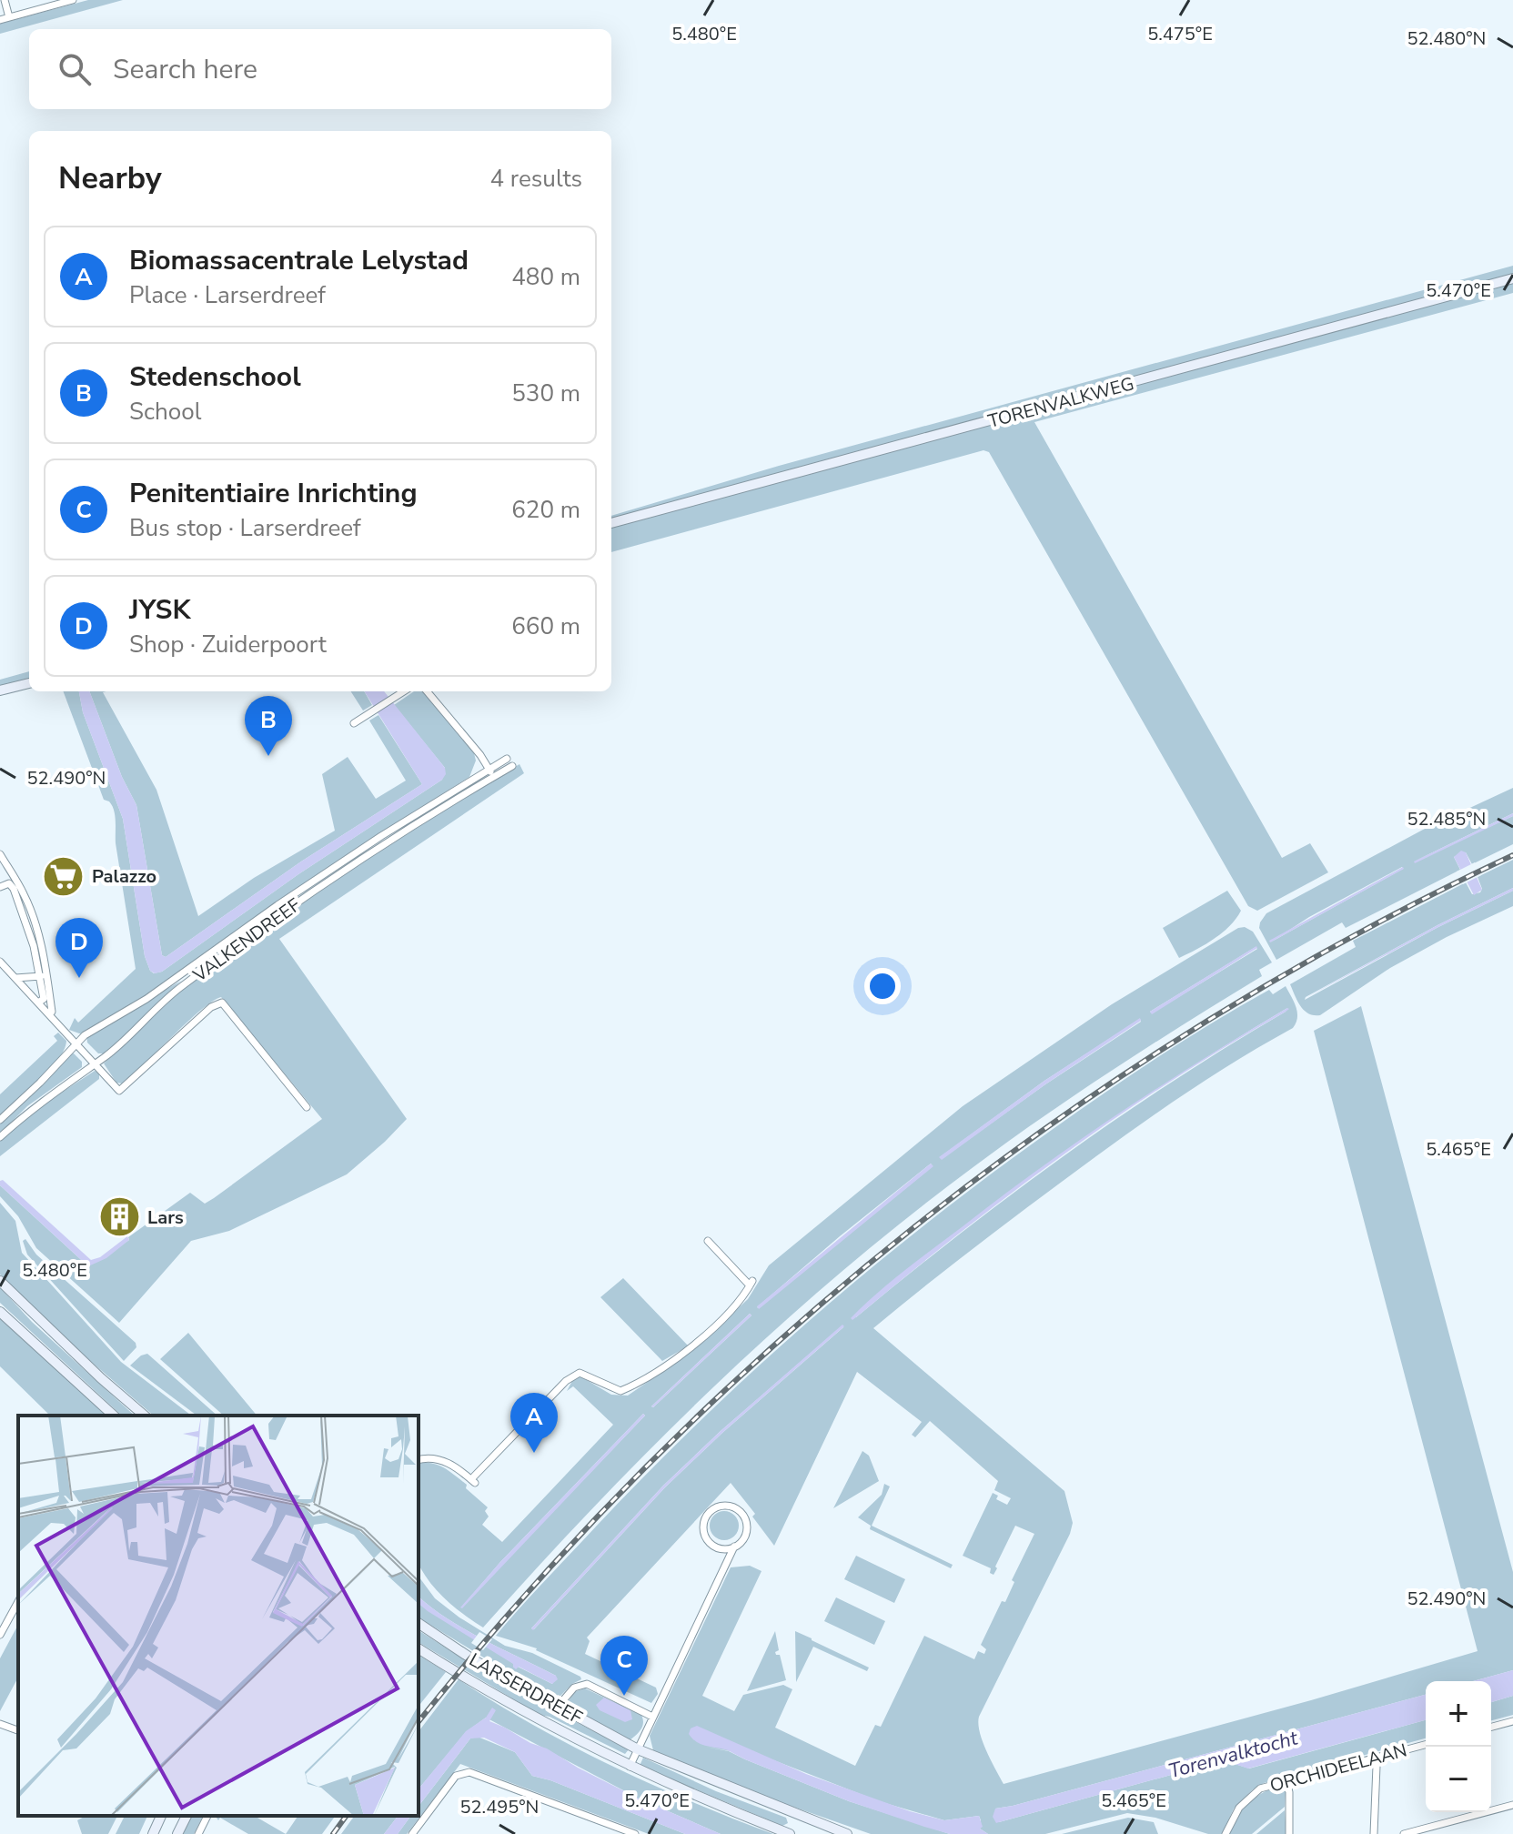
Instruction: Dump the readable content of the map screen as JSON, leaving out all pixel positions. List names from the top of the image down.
{
  "streets": {
    "main road": ["TORENVALKWEG", "LARSERDREEF"],
    "street": ["VALKENDREEF", "ORCHIDEELAAN"]
  },
  "water": ["Torenvalktocht"],
  "places": {
    "supermarket": ["Palazzo"],
    "building": ["Lars"]
  },
  "page": {
    "search": "Search here",
    "heading": ["Nearby", "4 results"],
    "list": [
      {
        "mark": "A",
        "name": "Biomassacentrale Lelystad",
        "note": "Place · Larserdreef",
        "value": "480 m"
      },
      {
        "mark": "B",
        "name": "Stedenschool",
        "note": "School",
        "value": "530 m"
      },
      {
        "mark": "C",
        "name": "Penitentiaire Inrichting",
        "note": "Bus stop · Larserdreef",
        "value": "620 m"
      },
      {
        "mark": "D",
        "name": "JYSK",
        "note": "Shop · Zuiderpoort",
        "value": "660 m"
      }
    ],
    "pins": [
      "B",
      "D",
      "A",
      "C"
    ],
    "map_buttons": ["+", "−"]
  },
  "coordinates": [
    "5.480°E",
    "5.475°E",
    "52.480°N",
    "5.470°E",
    "52.490°N",
    "52.485°N",
    "5.465°E",
    "52.495°N"
  ]
}
